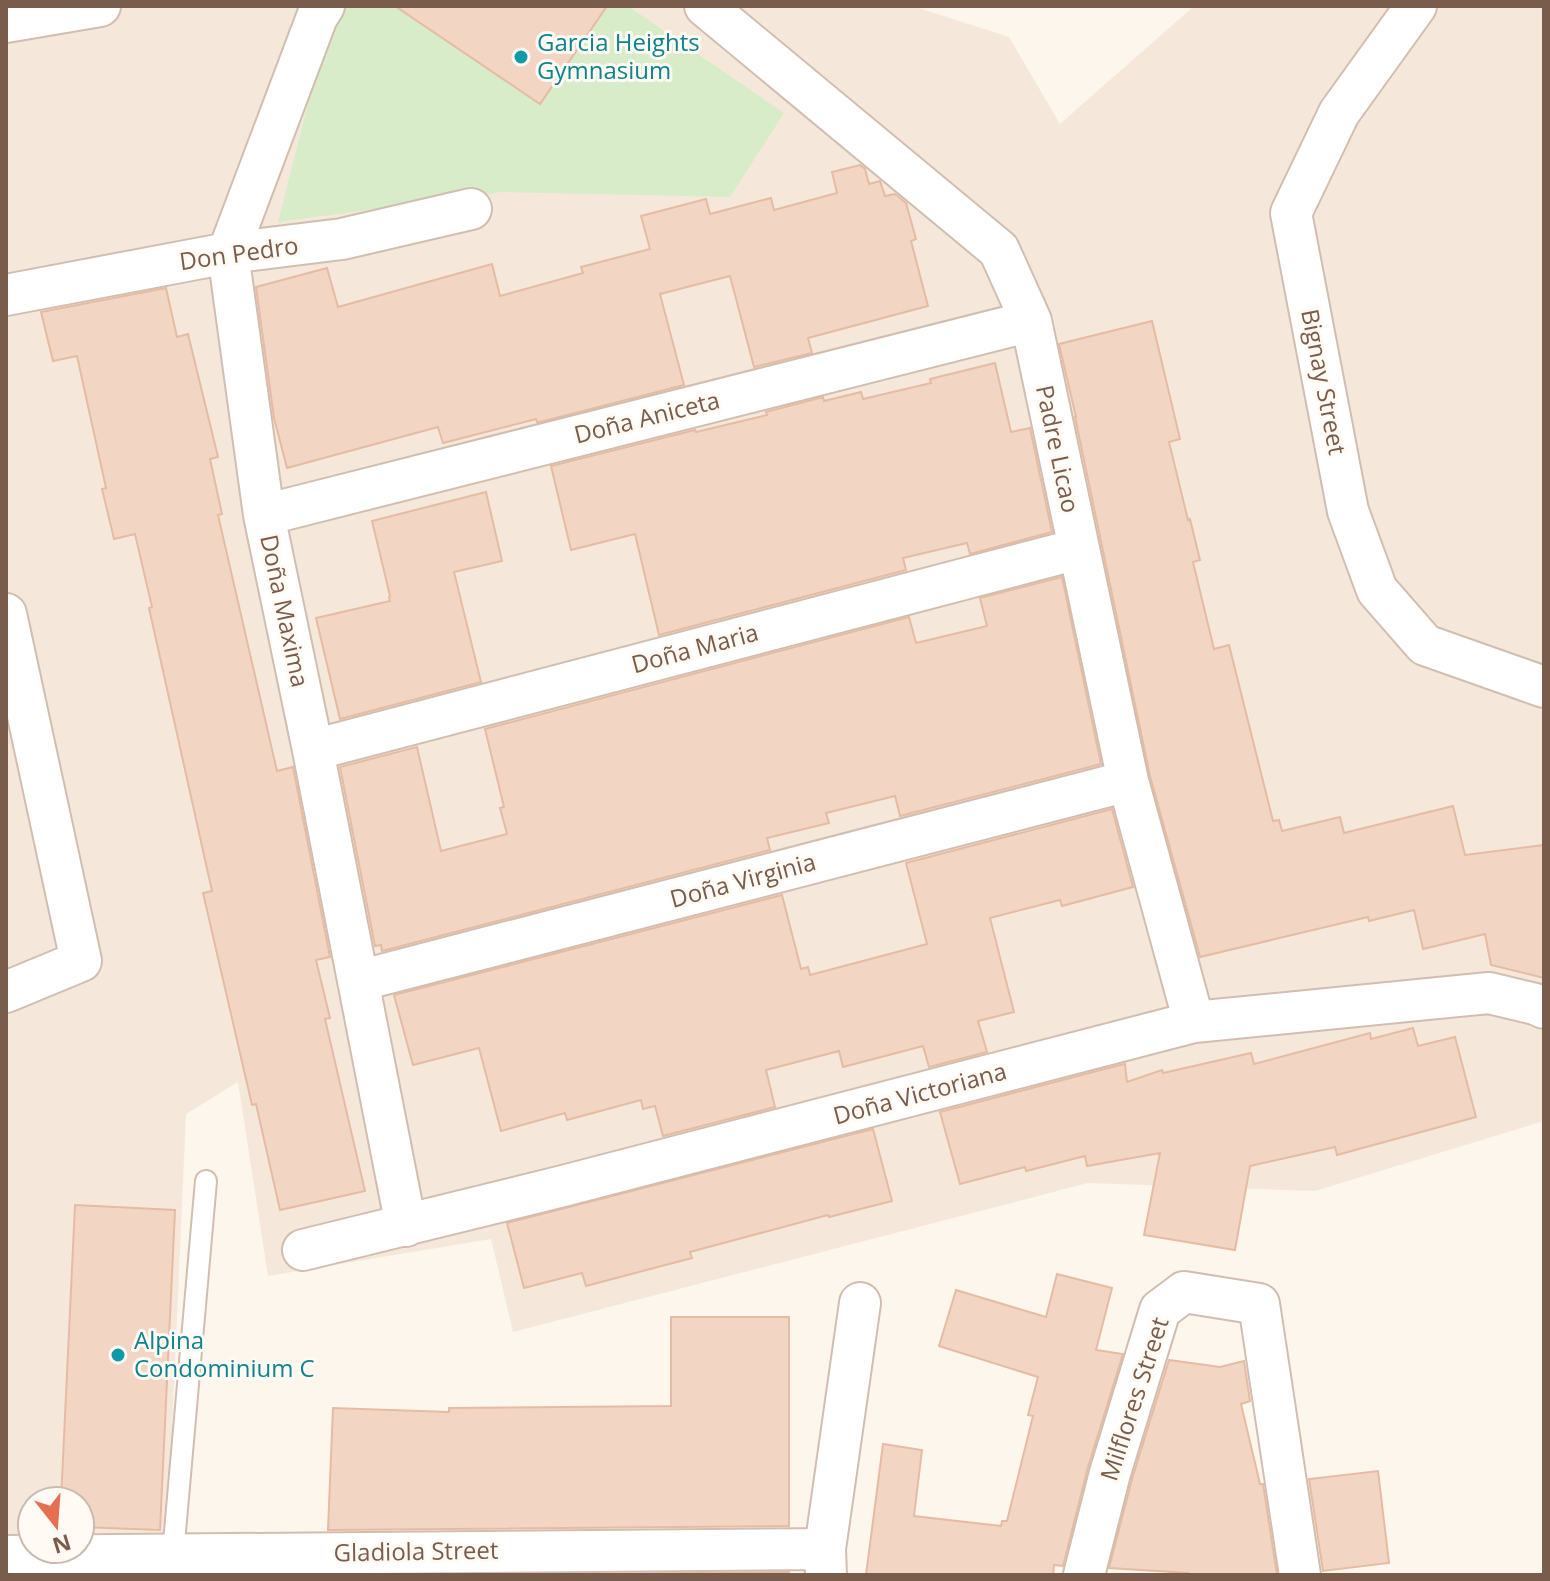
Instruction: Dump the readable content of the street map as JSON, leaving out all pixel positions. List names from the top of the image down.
{
  "streets": {
    "street": [
      "Don Pedro",
      "Bignay Street",
      "Doña Aniceta",
      "Padre Licao",
      "Doña Maxima",
      "Doña Maria",
      "Doña Virginia",
      "Doña Victoriana",
      "Milflores Street",
      "Gladiola Street"
    ]
  },
  "crossings": [
    ["Don Pedro", "Doña Maxima"],
    ["Doña Aniceta", "Padre Licao"],
    ["Doña Aniceta", "Doña Maxima"],
    ["Padre Licao", "Doña Maria"],
    ["Padre Licao", "Doña Virginia"],
    ["Padre Licao", "Doña Victoriana"],
    ["Doña Maxima", "Doña Maria"],
    ["Doña Maxima", "Doña Virginia"],
    ["Doña Maxima", "Doña Victoriana"]
  ],
  "places": ["Garcia Heights Gymnasium", "Alpina Condominium C"],
  "north": "bottom"
}
